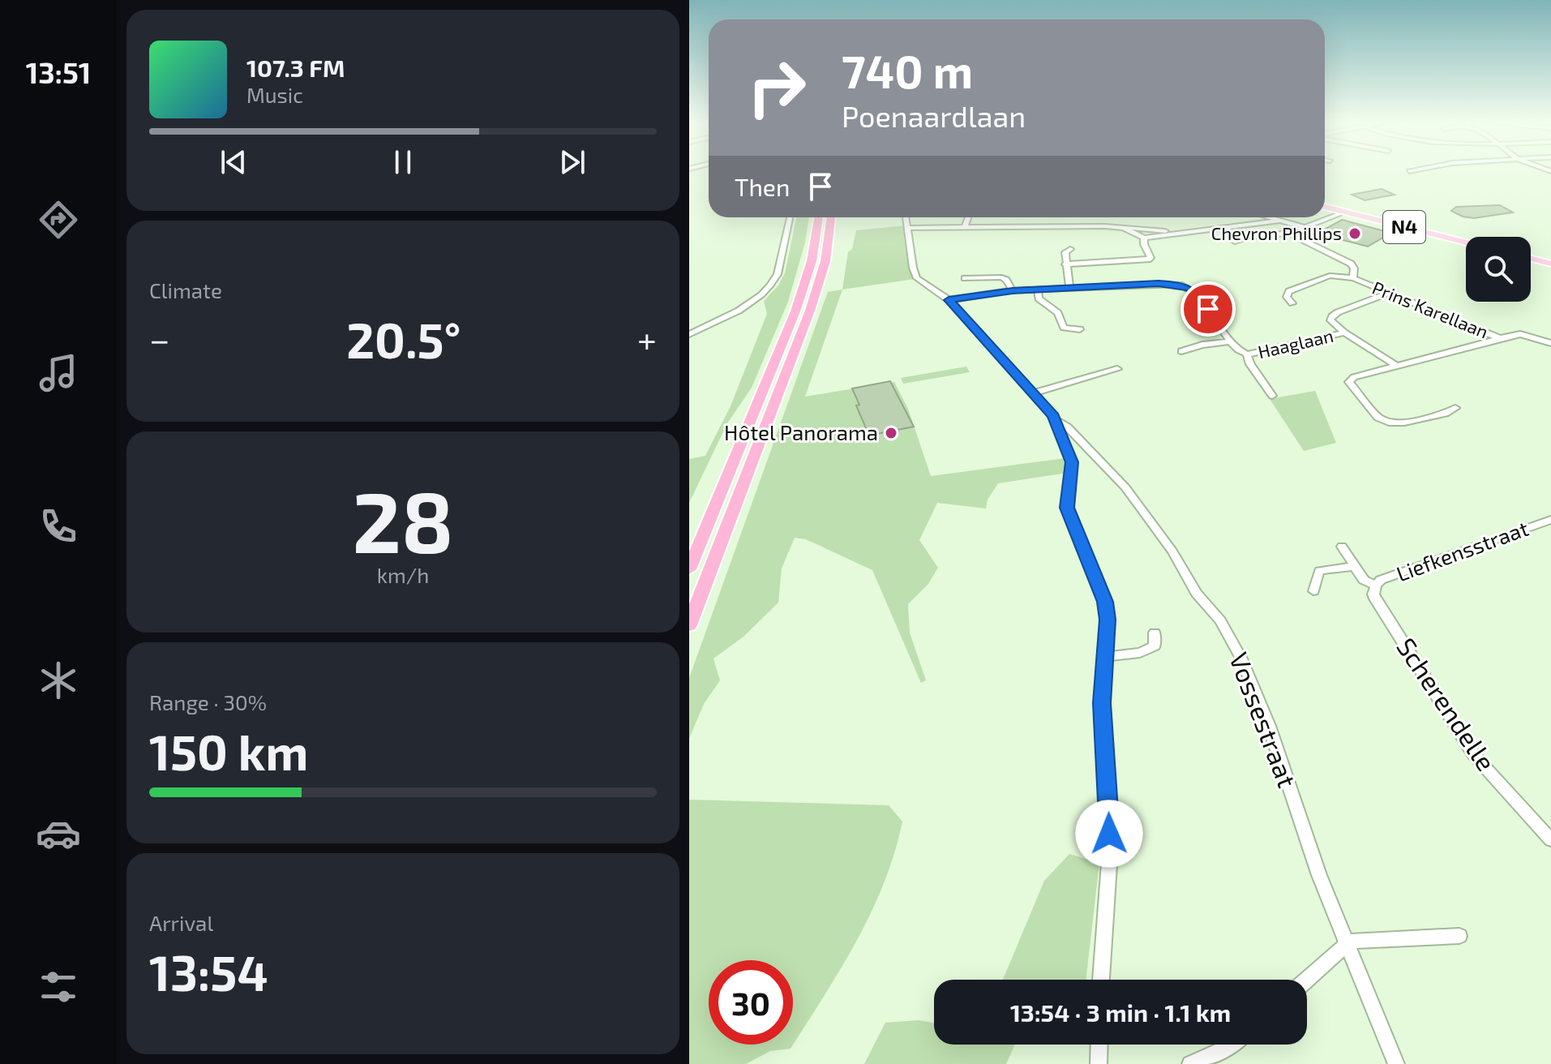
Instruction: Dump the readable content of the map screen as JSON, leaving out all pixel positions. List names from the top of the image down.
{
  "streets": {
    "main road": ["N4"],
    "street": [
      "Prins Karellaan",
      "Haaglaan",
      "Liefkensstraat",
      "Scherendelle",
      "Vossestraat"
    ]
  },
  "crossings": [
    ["Liefkensstraat", "Scherendelle"]
  ],
  "places": ["Chevron Phillips", "Hôtel Panorama"],
  "page": {
    "tabs": "13:51",
    "turn": ["740 m", "Poenaardlaan"],
    "song": ["107.3 FM", "Music"],
    "then": "Then",
    "tile": [
      "Climate",
      ["28", "km/h"],
      ["Range · 30%", "150 km"],
      ["Arrival", "13:54"]
    ],
    "heat": ["−", "20.5°", "+"],
    "limit": "30",
    "trip": "13:54 · 3 min · 1.1 km"
  }
}
